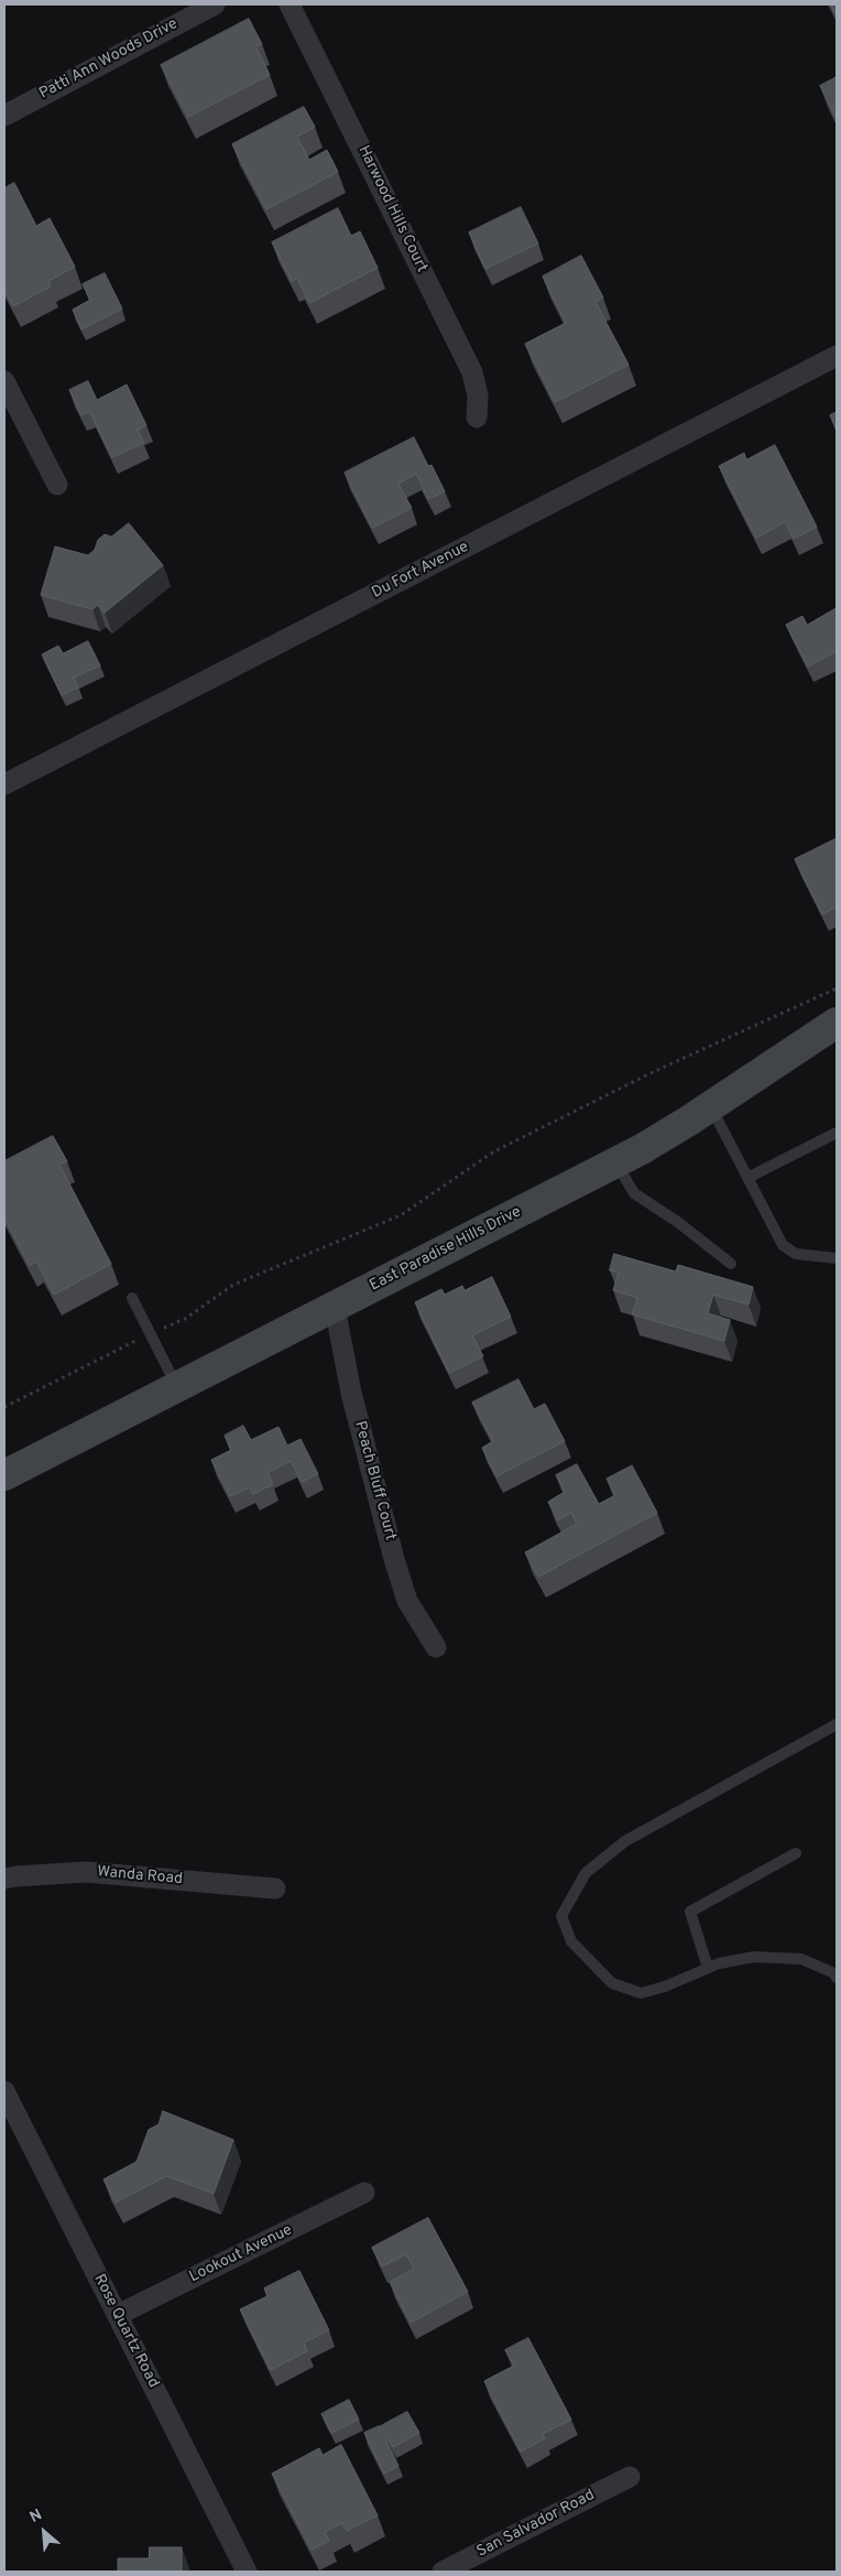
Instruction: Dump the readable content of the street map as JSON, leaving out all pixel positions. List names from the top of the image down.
{
  "streets": {
    "main road": ["East Paradise Hills Drive"],
    "street": [
      "Patti Ann Woods Drive",
      "Harwood Hills Court",
      "Du Fort Avenue",
      "Peach Bluff Court",
      "Wanda Road",
      "Lookout Avenue",
      "Rose Quartz Road",
      "San Salvador Road"
    ]
  },
  "crossings": [
    ["East Paradise Hills Drive", "Peach Bluff Court"],
    ["Lookout Avenue", "Rose Quartz Road"]
  ],
  "north": "top left"
}
